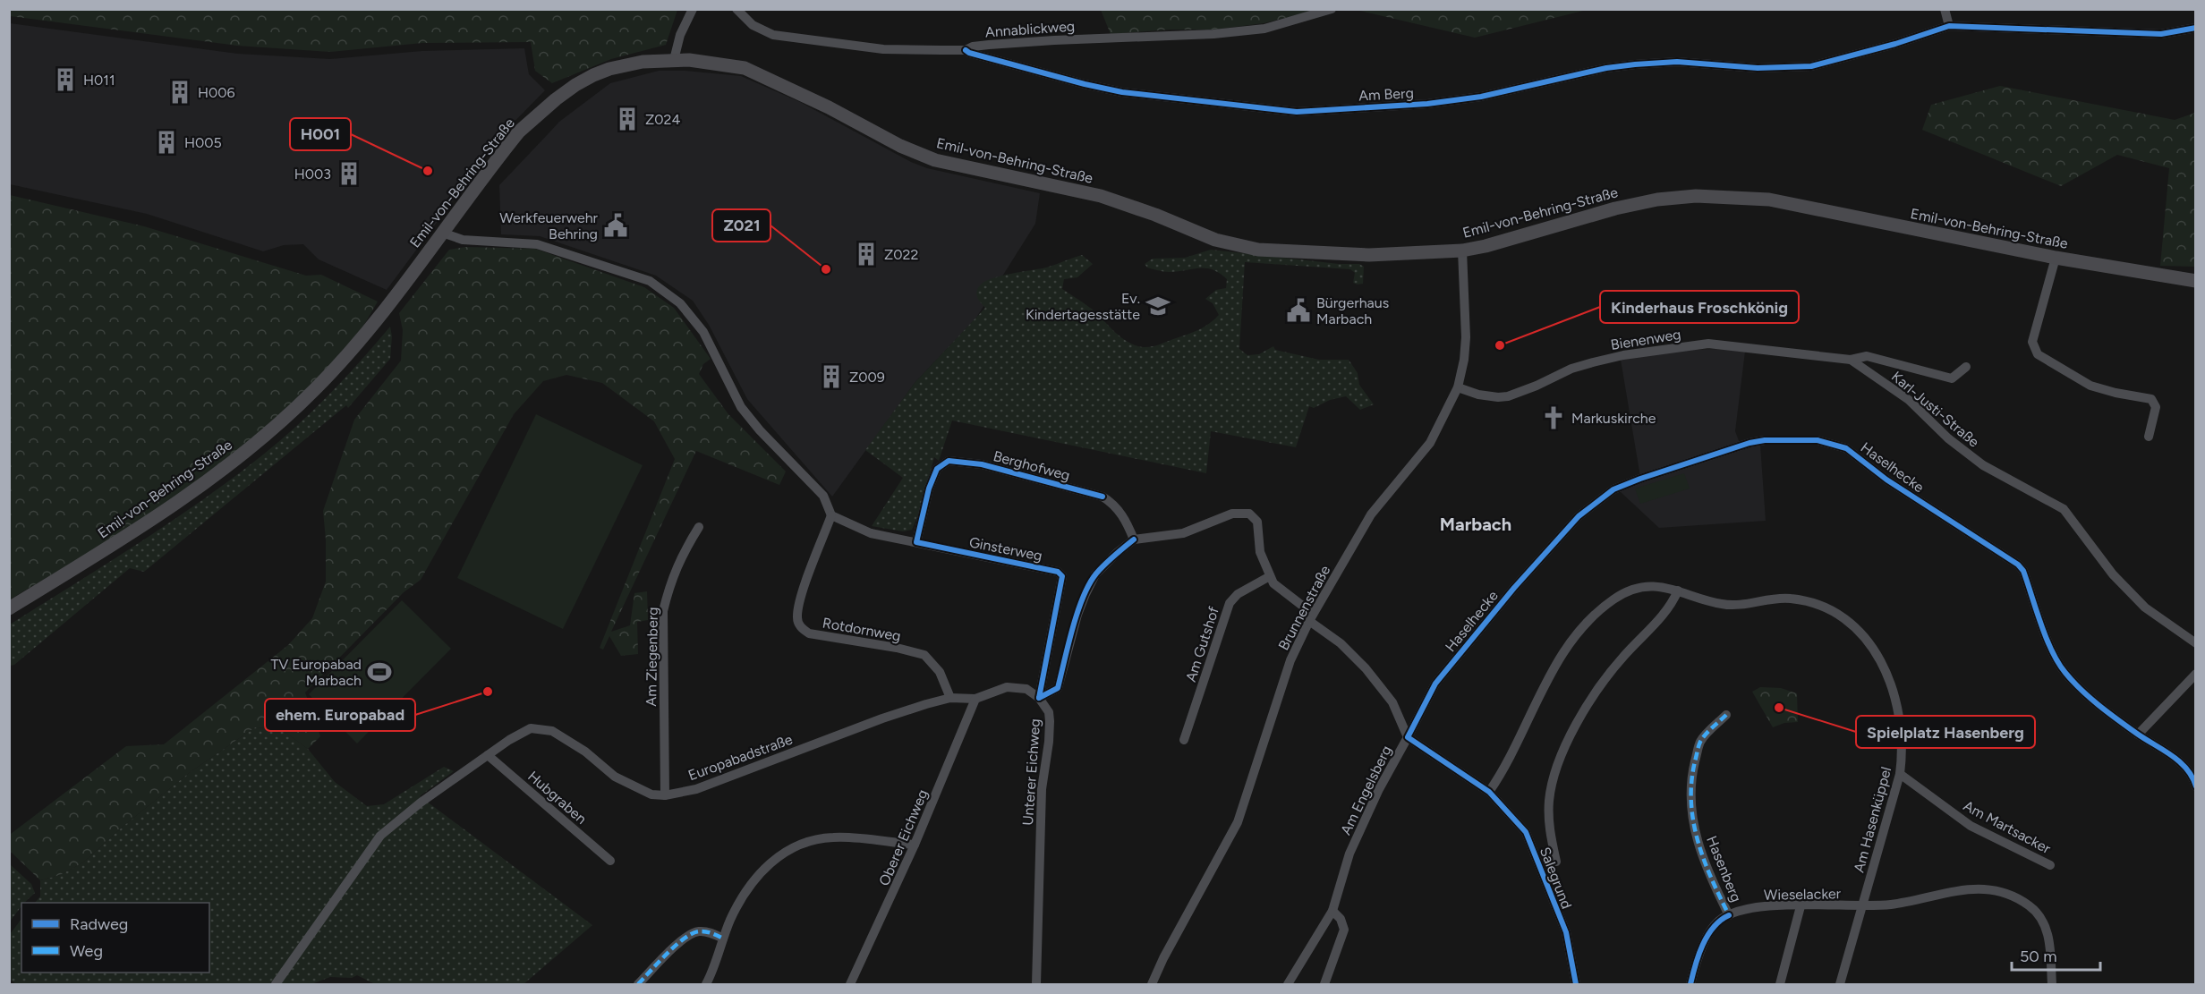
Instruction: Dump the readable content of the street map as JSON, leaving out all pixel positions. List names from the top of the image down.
{
  "streets": {
    "main road": ["Emil-von-Behring-Straße"],
    "street": [
      "Annablickweg",
      "Am Berg",
      "Bienenweg",
      "Karl-Justi-Straße",
      "Berghofweg",
      "Haselhecke",
      "Ginsterweg",
      "Brunnenstraße",
      "Rotdornweg",
      "Am Gutshof",
      "Am Ziegenberg",
      "Europabadstraße",
      "Unterer Eichweg",
      "Am Engelsberg",
      "Hubgraben",
      "Am Hasenküppel",
      "Am Martsacker",
      "Oberer Eichweg",
      "Hasenberg",
      "Salegrund",
      "Wieselacker"
    ]
  },
  "crossings": [
    ["Annablickweg", "Am Berg"],
    ["Emil-von-Behring-Straße", "Brunnenstraße"],
    ["Bienenweg", "Karl-Justi-Straße"],
    ["Bienenweg", "Brunnenstraße"],
    ["Berghofweg", "Ginsterweg"],
    ["Berghofweg", "Am Engelsberg"],
    ["Haselhecke", "Am Engelsberg"],
    ["Ginsterweg", "Rotdornweg"],
    ["Ginsterweg", "Unterer Eichweg"],
    ["Brunnenstraße", "Am Engelsberg"],
    ["Rotdornweg", "Europabadstraße"],
    ["Am Gutshof", "Am Engelsberg"],
    ["Am Ziegenberg", "Europabadstraße"],
    ["Europabadstraße", "Unterer Eichweg"],
    ["Europabadstraße", "Hubgraben"],
    ["Europabadstraße", "Oberer Eichweg"],
    ["Unterer Eichweg", "Oberer Eichweg"],
    ["Am Hasenküppel", "Am Martsacker"],
    ["Am Hasenküppel", "Salegrund"],
    ["Am Hasenküppel", "Wieselacker"],
    ["Hasenberg", "Wieselacker"]
  ],
  "districts": ["Marbach"],
  "places": {
    "building": [
      "H011",
      "H006",
      "Z024",
      "H005",
      "H003",
      "Z022",
      "Z009"
    ],
    "other": [
      "H001",
      "Z021",
      "Kinderhaus Froschkönig",
      "ehem. Europabad",
      "Spielplatz Hasenberg"
    ],
    "public building": ["Werkfeuerwehr Behring", "Bürgerhaus Marbach"],
    "school or university": ["Ev. Kindertagesstätte"],
    "church": ["Markuskirche"],
    "sports": ["TV Europabad Marbach"]
  },
  "legend": ["Radweg", "Weg"],
  "scale_bar": "50 m"
}
